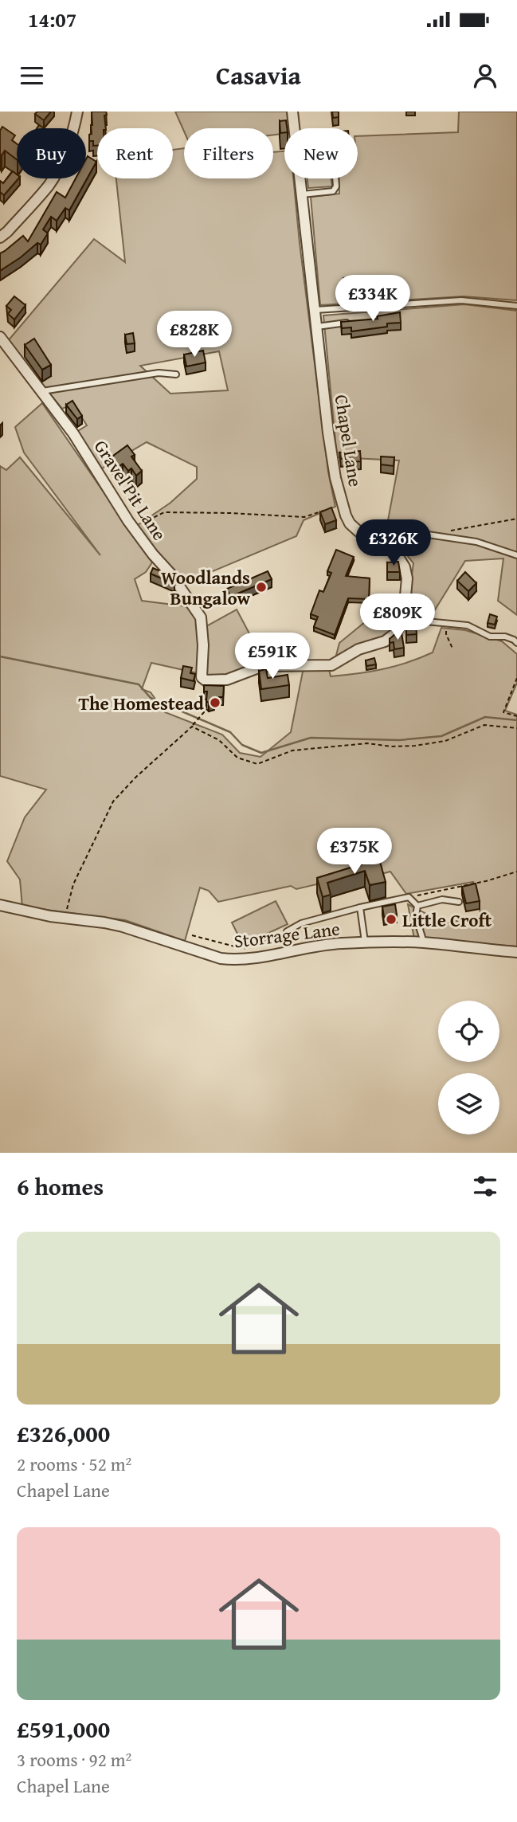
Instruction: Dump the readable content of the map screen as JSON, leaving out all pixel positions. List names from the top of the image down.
{
  "streets": {
    "street": ["Chapel Lane", "Gravel Pit Lane", "Storrage Lane"]
  },
  "crossings": [
    ["Chapel Lane", "Gravel Pit Lane"]
  ],
  "places": ["Woodlands Bungalow", "The Homestead", "Little Croft"],
  "page": {
    "status": "14:07",
    "header": "Casavia",
    "chip": [
      "Buy",
      "Rent",
      "Filters",
      "New"
    ],
    "price": [
      "£334K",
      "£828K",
      "£326K",
      "£809K",
      "£591K",
      "£375K"
    ],
    "heading": "6 homes",
    "list": [
      {
        "name": "£326,000",
        "note": "2 rooms · 52 m² · Chapel Lane"
      },
      {
        "name": "£591,000",
        "note": "3 rooms · 92 m² · Chapel Lane"
      }
    ]
  }
}
